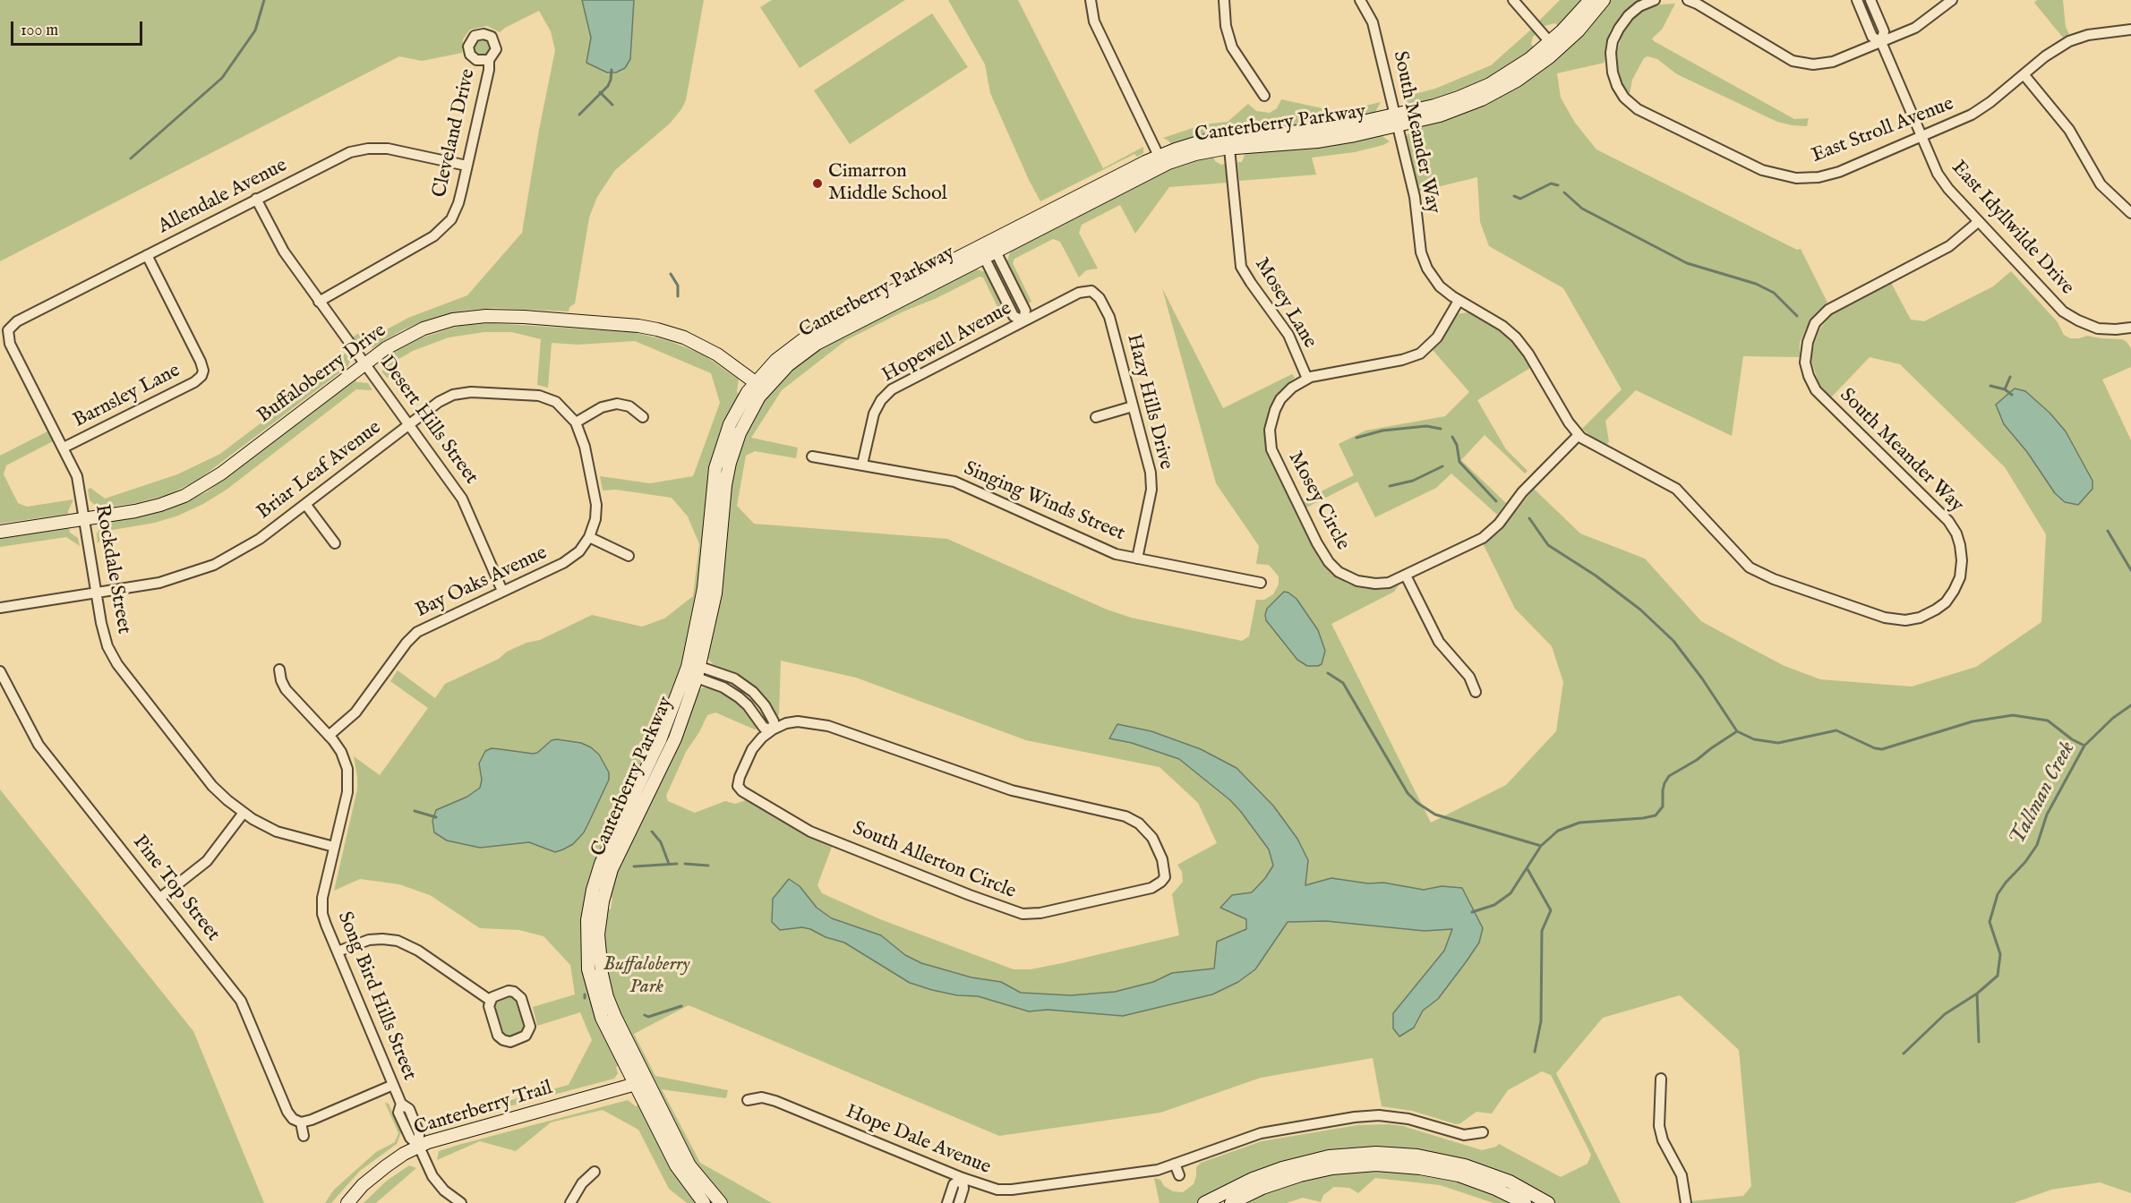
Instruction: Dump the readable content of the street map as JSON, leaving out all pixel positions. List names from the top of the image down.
{
  "streets": {
    "street": [
      "Canterberry Parkway",
      "East Stroll Avenue",
      "South Meander Way",
      "Cleveland Drive",
      "Allendale Avenue",
      "East Idyllwilde Drive",
      "Mosey Lane",
      "Hopewell Avenue",
      "Buffaloberry Drive",
      "Barnsley Lane",
      "Hazy Hills Drive",
      "Desert Hills Street",
      "Briar Leaf Avenue",
      "Mosey Circle",
      "Singing Winds Street",
      "Rockdale Street",
      "Bay Oaks Avenue",
      "South Allerton Circle",
      "Pine Top Street",
      "Song Bird Hills Street",
      "Canterberry Trail",
      "Hope Dale Avenue"
    ]
  },
  "crossings": [
    ["Canterberry Parkway", "South Meander Way"],
    ["Canterberry Parkway", "Mosey Lane"],
    ["Canterberry Parkway", "Buffaloberry Drive"],
    ["Canterberry Parkway", "Canterberry Trail"],
    ["East Stroll Avenue", "East Idyllwilde Drive"],
    ["South Meander Way", "East Idyllwilde Drive"],
    ["South Meander Way", "Mosey Circle"],
    ["Cleveland Drive", "Allendale Avenue"],
    ["Cleveland Drive", "Desert Hills Street"],
    ["Allendale Avenue", "Barnsley Lane"],
    ["Allendale Avenue", "Desert Hills Street"],
    ["Allendale Avenue", "Rockdale Street"],
    ["Mosey Lane", "Mosey Circle"],
    ["Hopewell Avenue", "Hazy Hills Drive"],
    ["Hopewell Avenue", "Singing Winds Street"],
    ["Buffaloberry Drive", "Desert Hills Street"],
    ["Buffaloberry Drive", "Rockdale Street"],
    ["Barnsley Lane", "Rockdale Street"],
    ["Hazy Hills Drive", "Singing Winds Street"],
    ["Desert Hills Street", "Briar Leaf Avenue"],
    ["Desert Hills Street", "Bay Oaks Avenue"],
    ["Briar Leaf Avenue", "Rockdale Street"],
    ["Rockdale Street", "Song Bird Hills Street"],
    ["Bay Oaks Avenue", "Song Bird Hills Street"],
    ["Song Bird Hills Street", "Canterberry Trail"]
  ],
  "water": ["Tallman Creek"],
  "parks": ["Buffaloberry Park"],
  "places": ["Cimarron Middle School"],
  "scale_bar": "100 m"
}
